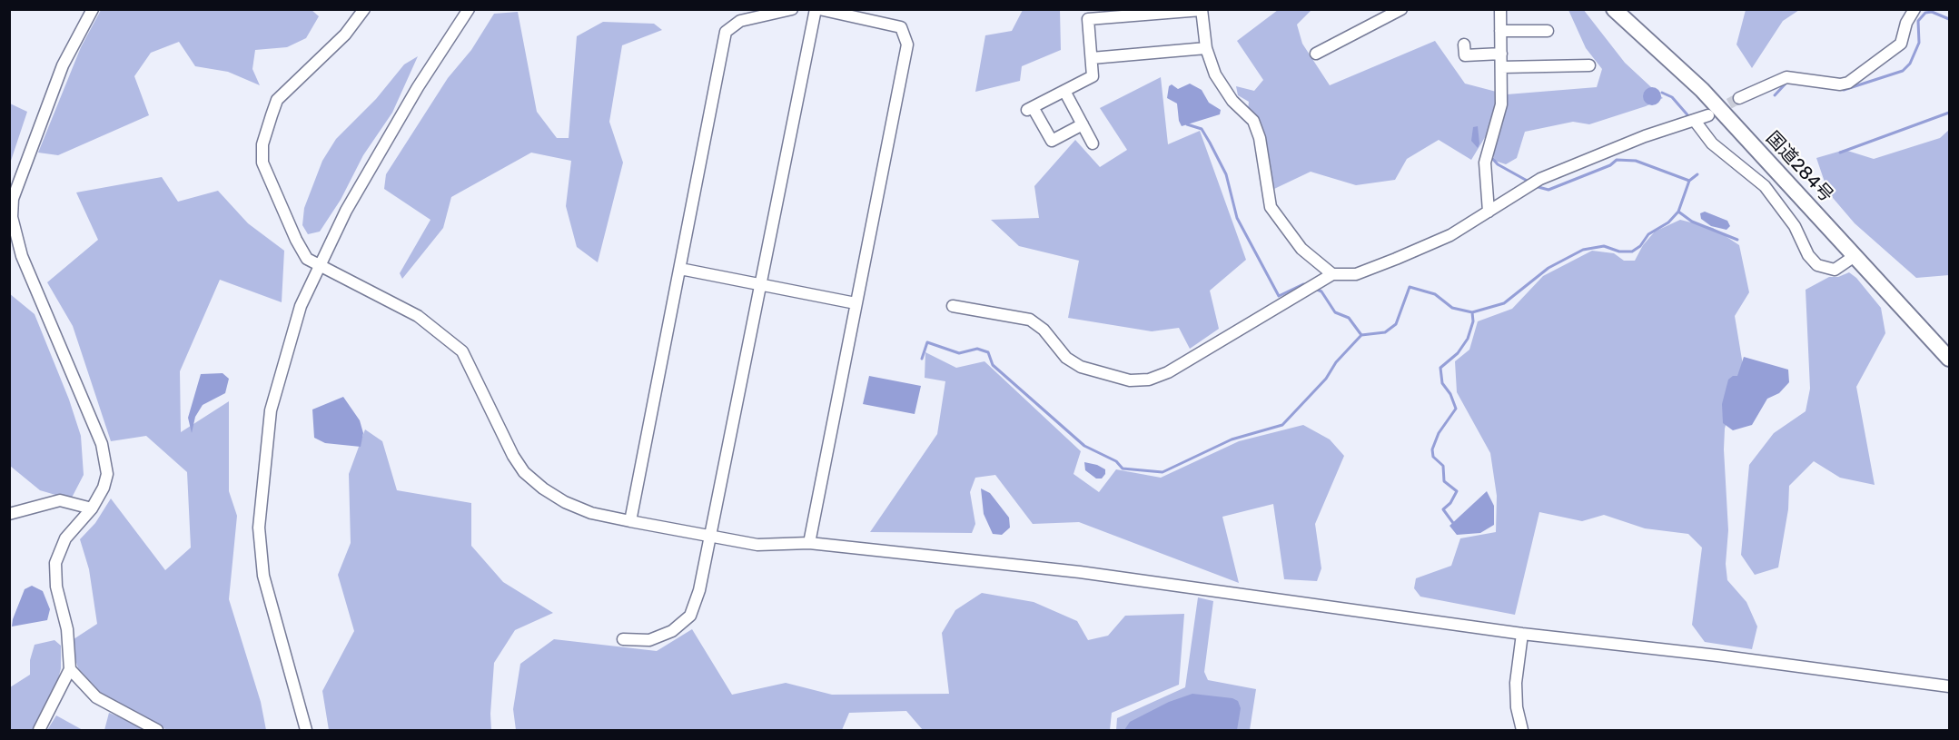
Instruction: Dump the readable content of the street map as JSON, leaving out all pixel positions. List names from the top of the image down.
{
  "streets": {
    "highway": ["国道284号"]
  }
}
